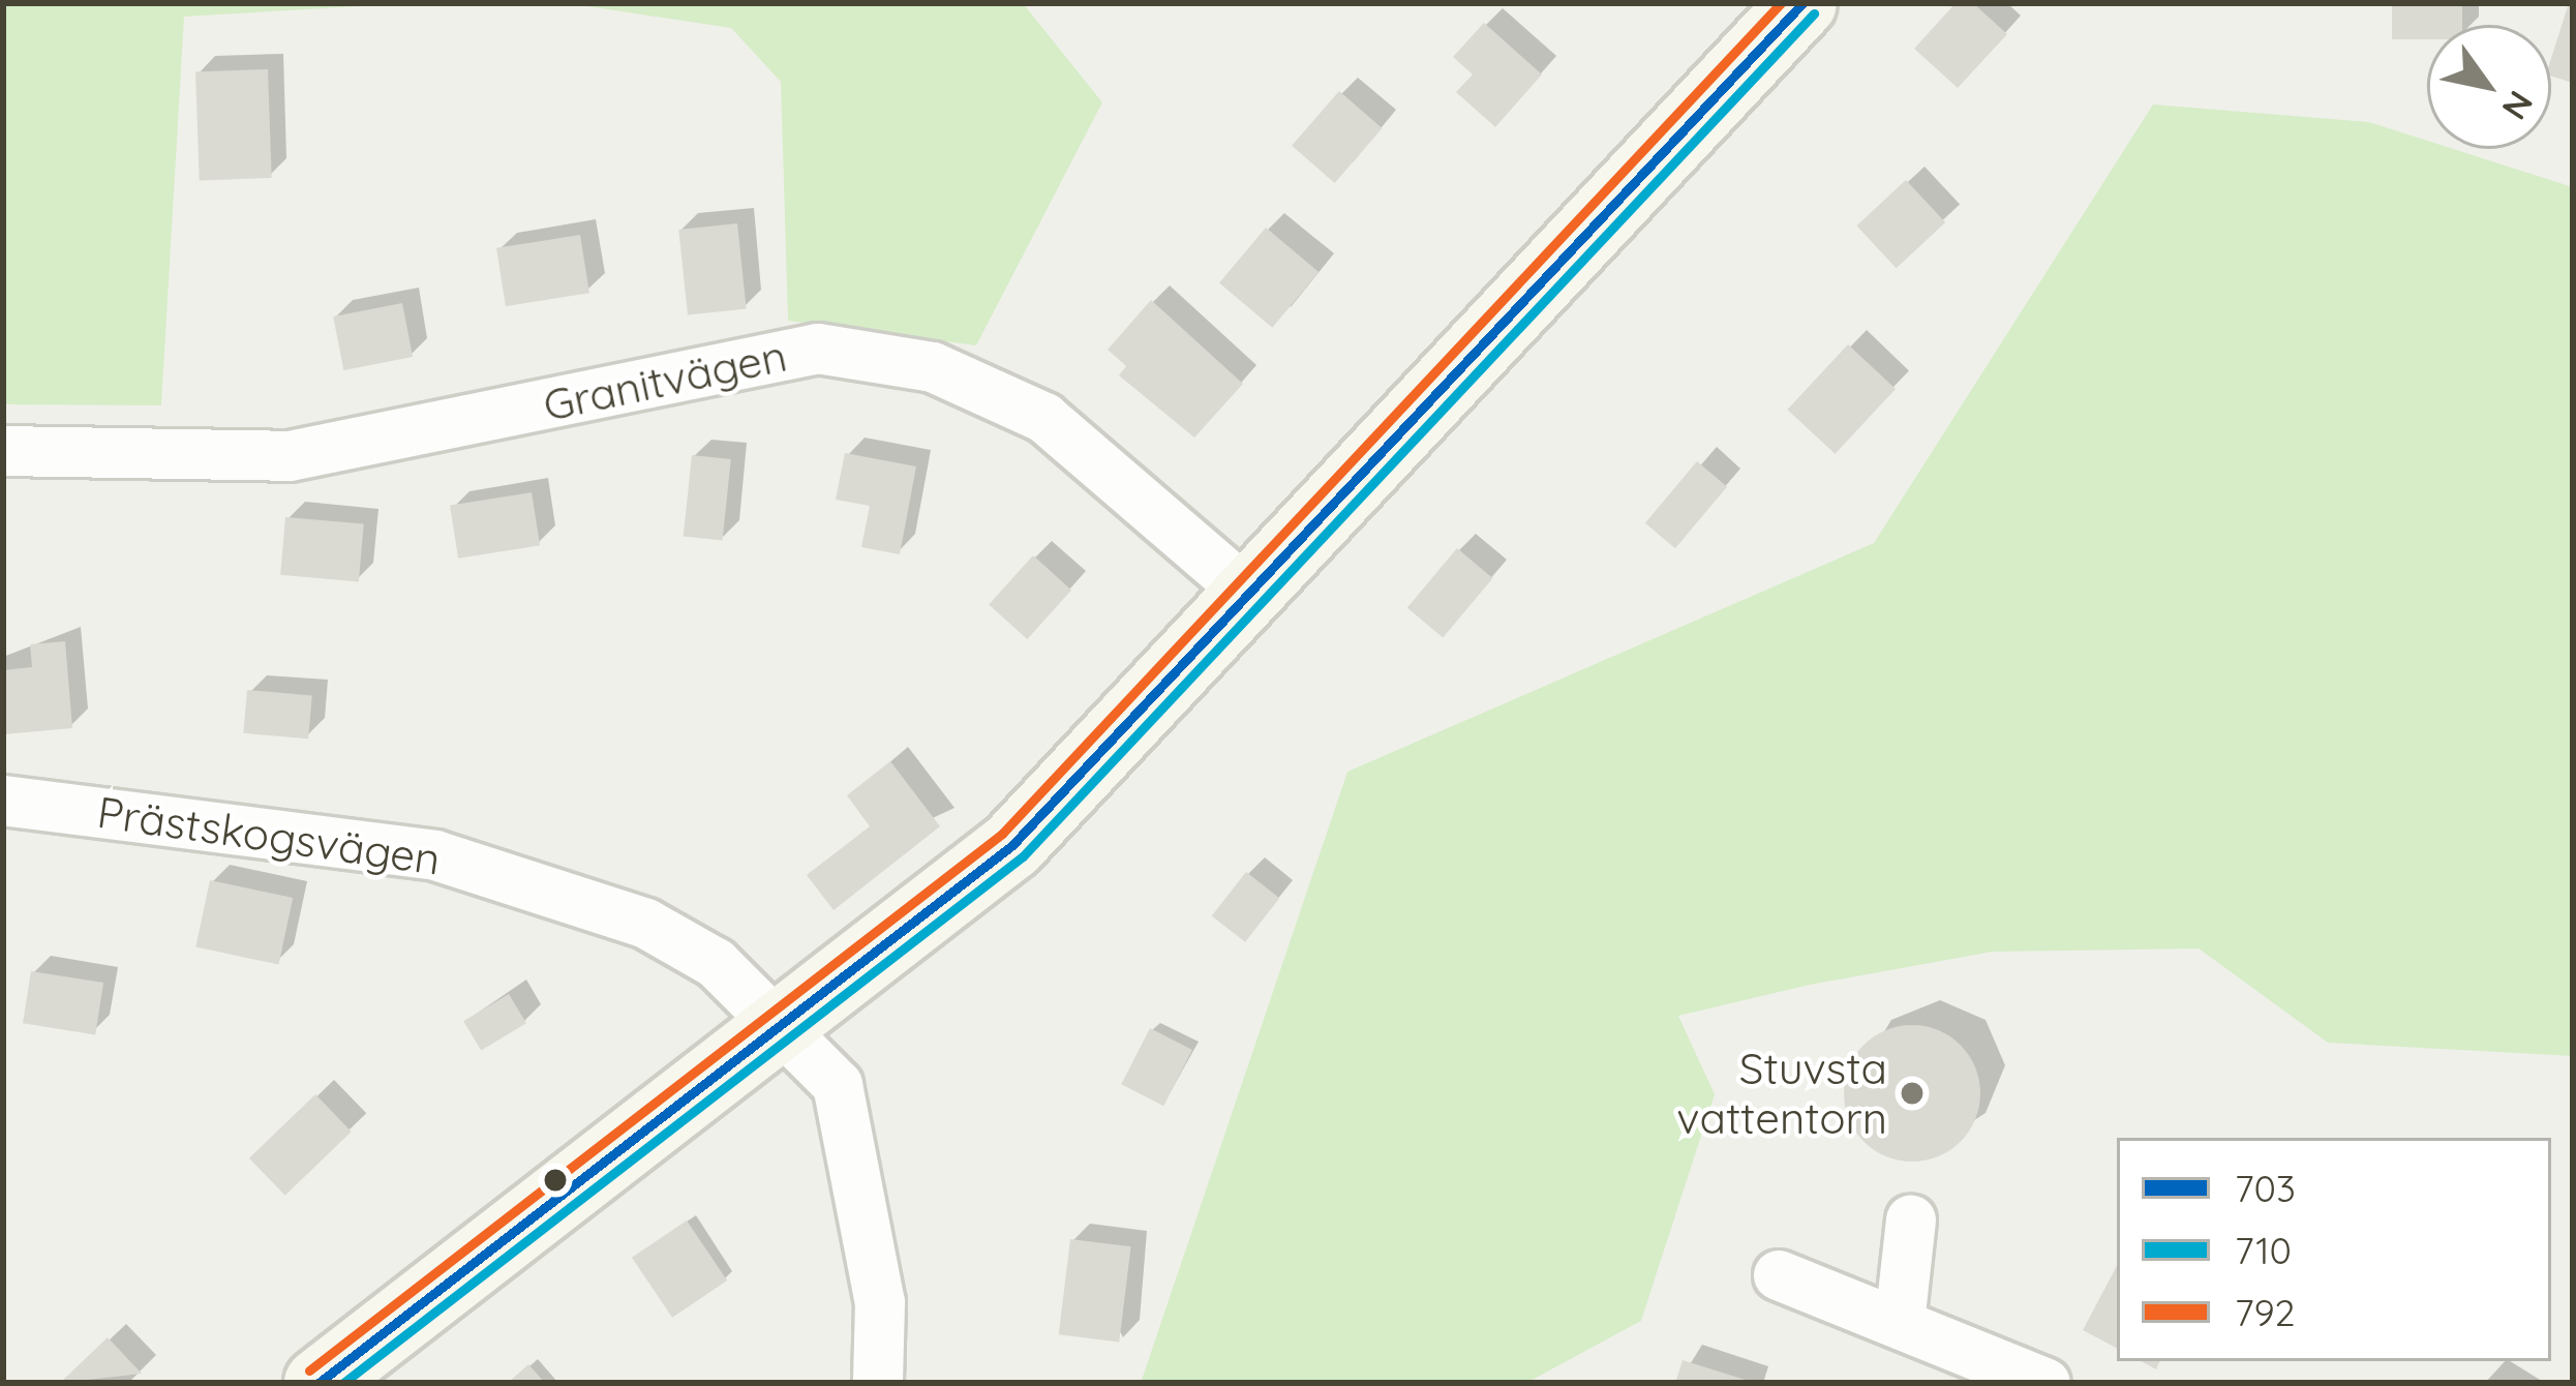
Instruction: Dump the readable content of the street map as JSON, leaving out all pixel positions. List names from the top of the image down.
{
  "streets": {
    "street": ["Granitvägen", "Prästskogsvägen"]
  },
  "places": ["Stuvsta vattentorn"],
  "lines": ["transit line 703", "transit line 792", "transit line 710"],
  "legend": ["703", "710", "792"],
  "north": "bottom right"
}
